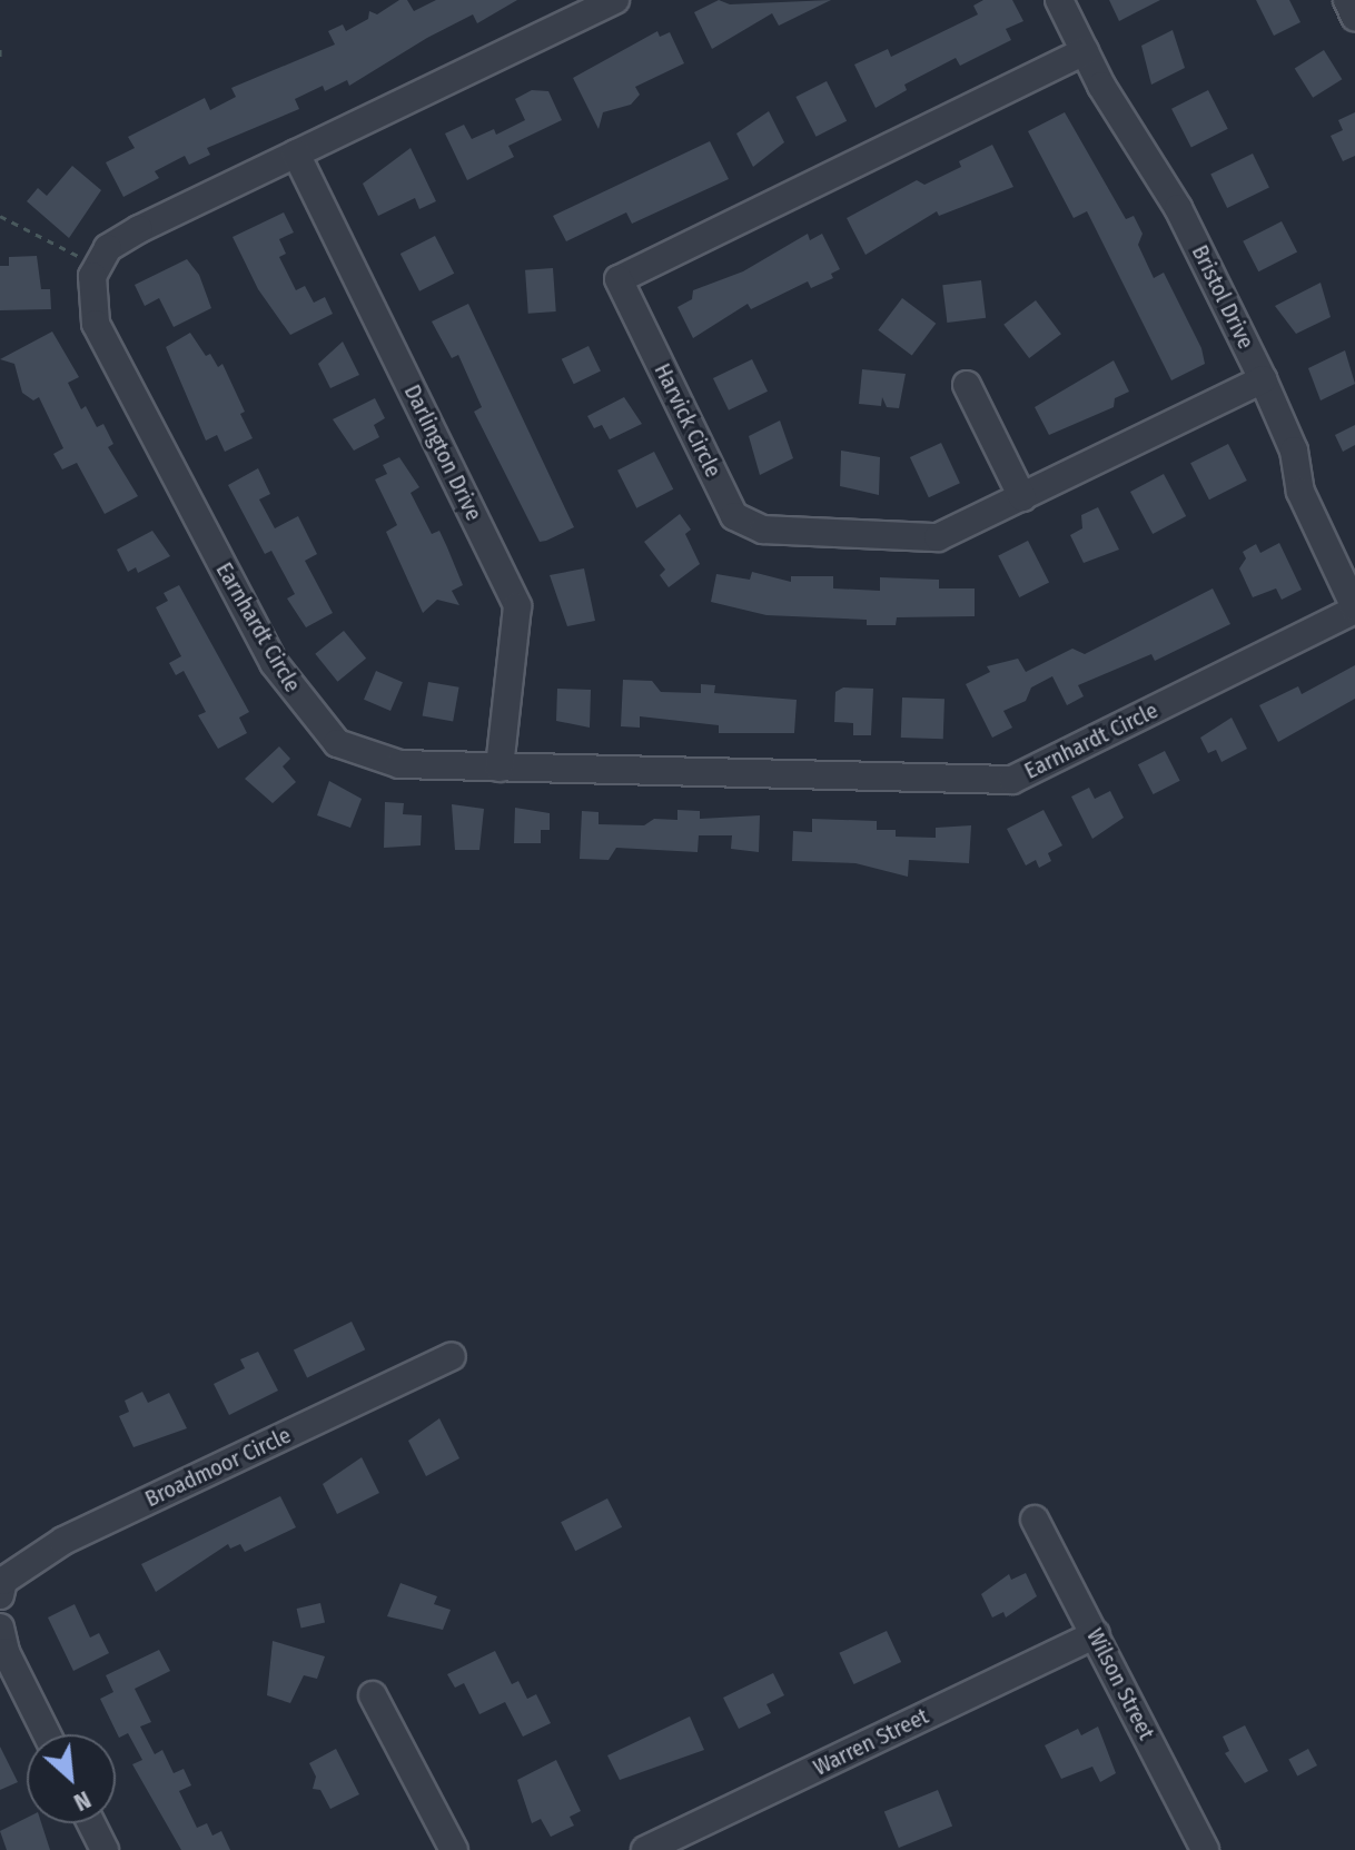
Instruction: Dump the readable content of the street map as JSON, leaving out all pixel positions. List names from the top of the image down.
{
  "streets": {
    "street": [
      "Bristol Drive",
      "Harvick Circle",
      "Darlington Drive",
      "Earnhardt Circle",
      "Broadmoor Circle",
      "Wilson Street",
      "Warren Street"
    ]
  },
  "crossings": [
    ["Bristol Drive", "Harvick Circle"],
    ["Bristol Drive", "Earnhardt Circle"],
    ["Darlington Drive", "Earnhardt Circle"],
    ["Wilson Street", "Warren Street"]
  ],
  "north": "bottom right"
}
